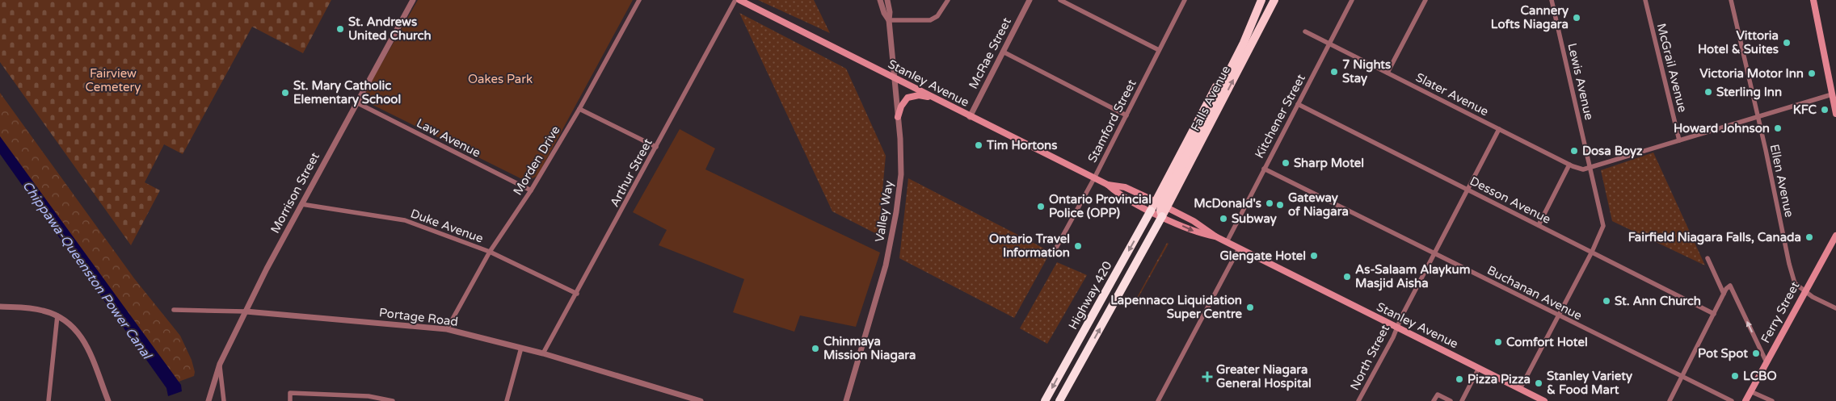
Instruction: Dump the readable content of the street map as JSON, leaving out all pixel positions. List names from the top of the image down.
{
  "streets": {
    "highway": ["Falls Avenue", "Highway 420"],
    "main road": ["Stanley Avenue", "Ferry Street"],
    "street": [
      "McRae Street",
      "McGrail Avenue",
      "Lewis Avenue",
      "Slater Avenue",
      "Kitchener Street",
      "Stamford Street",
      "Law Avenue",
      "Morden Drive",
      "Arthur Street",
      "Ellen Avenue",
      "Morrison Street",
      "Desson Avenue",
      "Valley Way",
      "Duke Avenue",
      "Buchanan Avenue",
      "Portage Road",
      "North Street"
    ]
  },
  "crossings": [
    ["McRae Street", "Stanley Avenue"],
    ["Lewis Avenue", "Stanley Avenue"],
    ["Lewis Avenue", "Slater Avenue"],
    ["Lewis Avenue", "Desson Avenue"],
    ["Lewis Avenue", "Buchanan Avenue"],
    ["Stanley Avenue", "Falls Avenue"],
    ["Stanley Avenue", "Kitchener Street"],
    ["Stanley Avenue", "Stamford Street"],
    ["Stanley Avenue", "Valley Way"],
    ["Stanley Avenue", "Highway 420"],
    ["Stanley Avenue", "North Street"],
    ["Slater Avenue", "Kitchener Street"],
    ["Slater Avenue", "North Street"],
    ["Falls Avenue", "Highway 420"],
    ["Kitchener Street", "Desson Avenue"],
    ["Kitchener Street", "Buchanan Avenue"],
    ["Law Avenue", "Morden Drive"],
    ["Law Avenue", "Morrison Street"],
    ["Morden Drive", "Duke Avenue"],
    ["Morden Drive", "Portage Road"],
    ["Arthur Street", "Duke Avenue"],
    ["Arthur Street", "Portage Road"],
    ["Ellen Avenue", "Ferry Street"],
    ["Morrison Street", "Duke Avenue"],
    ["Morrison Street", "Portage Road"],
    ["Desson Avenue", "North Street"],
    ["Buchanan Avenue", "North Street"]
  ],
  "water": ["Chippawa-Queenston Power Canal"],
  "parks": ["Fairview Cemetery", "Oakes Park"],
  "places": {
    "other": [
      "Cannery Lofts Niagara",
      "St. Andrews United Church",
      "Vittoria Hotel & Suites",
      "7 Nights Stay",
      "Victoria Motor Inn",
      "Sterling Inn",
      "St. Mary Catholic Elementary School",
      "KFC",
      "Howard Johnson",
      "Tim Hortons",
      "Dosa Boyz",
      "Sharp Motel",
      "McDonald's",
      "Gateway of Niagara",
      "Ontario Provincial Police (OPP)",
      "Subway",
      "Fairfield Niagara Falls, Canada",
      "Ontario Travel Information",
      "Glengate Hotel",
      "As-Salaam Alaykum Masjid Aisha",
      "St. Ann Church",
      "Lapennaco Liquidation Super Centre",
      "Comfort Hotel",
      "Chinmaya Mission Niagara",
      "Pot Spot",
      "LCBO",
      "Pizza Pizza",
      "Stanley Variety & Food Mart"
    ],
    "health": ["Greater Niagara General Hospital"]
  }
}
